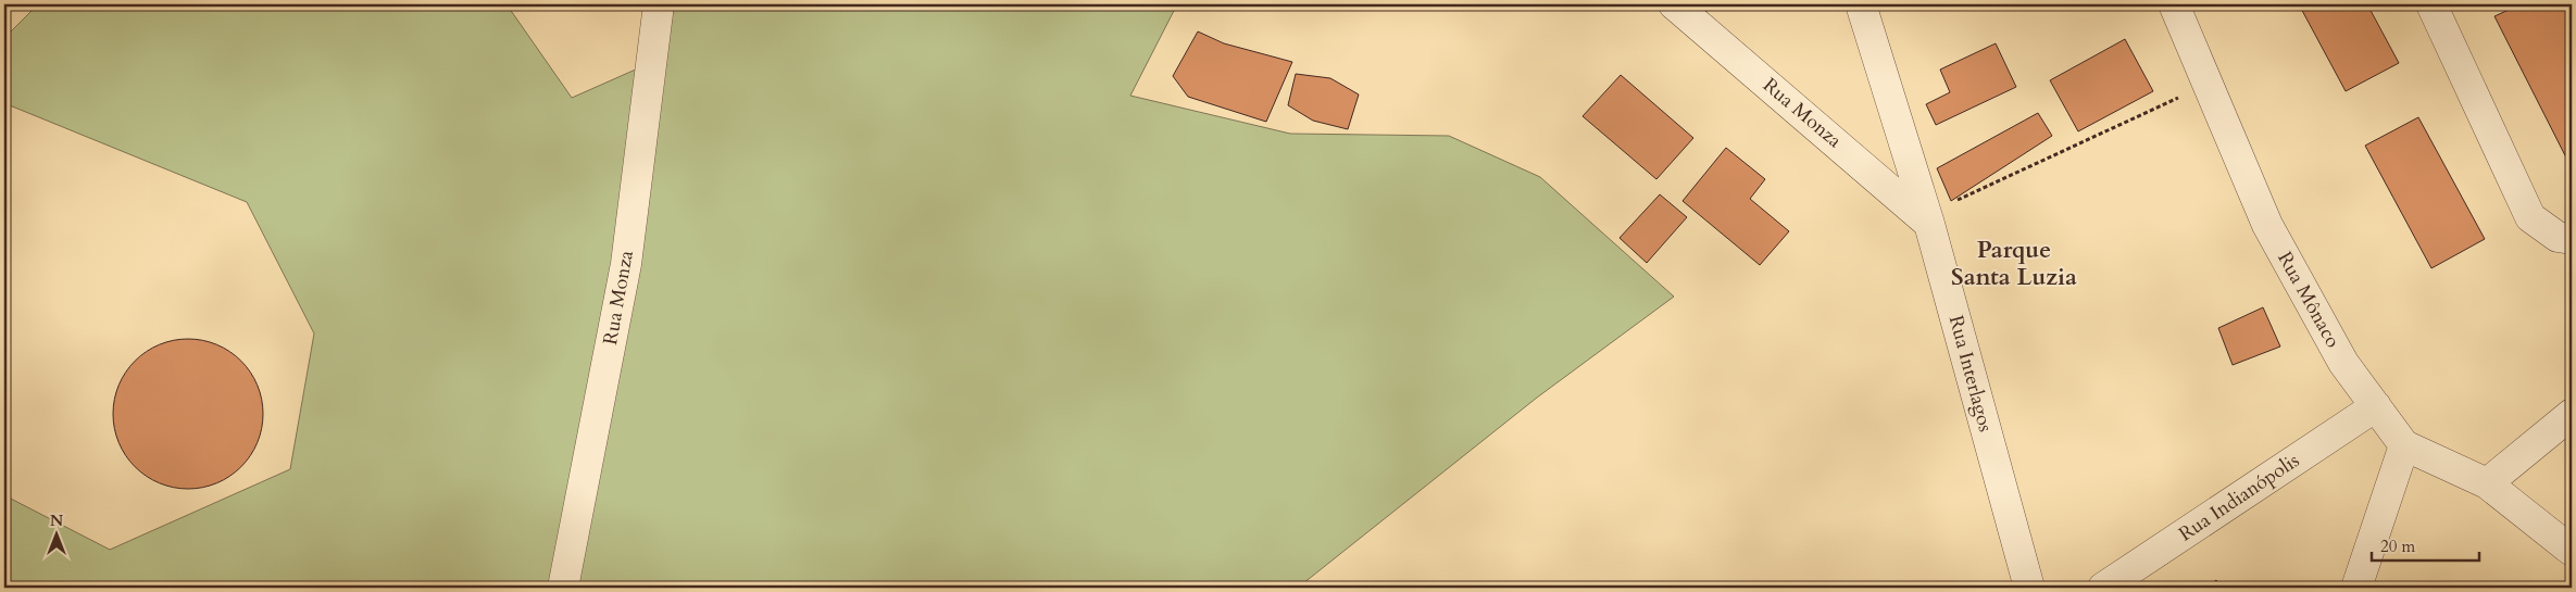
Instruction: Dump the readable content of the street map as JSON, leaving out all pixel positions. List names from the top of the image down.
{
  "streets": {
    "street": [
      "Rua Monza",
      "Rua Mônaco",
      "Rua Interlagos",
      "Rua Indianópolis"
    ]
  },
  "crossings": [
    ["Rua Monza", "Rua Interlagos"],
    ["Rua Mônaco", "Rua Indianópolis"]
  ],
  "districts": ["Parque Santa Luzia"],
  "scale_bar": "20 m",
  "north": "top"
}
